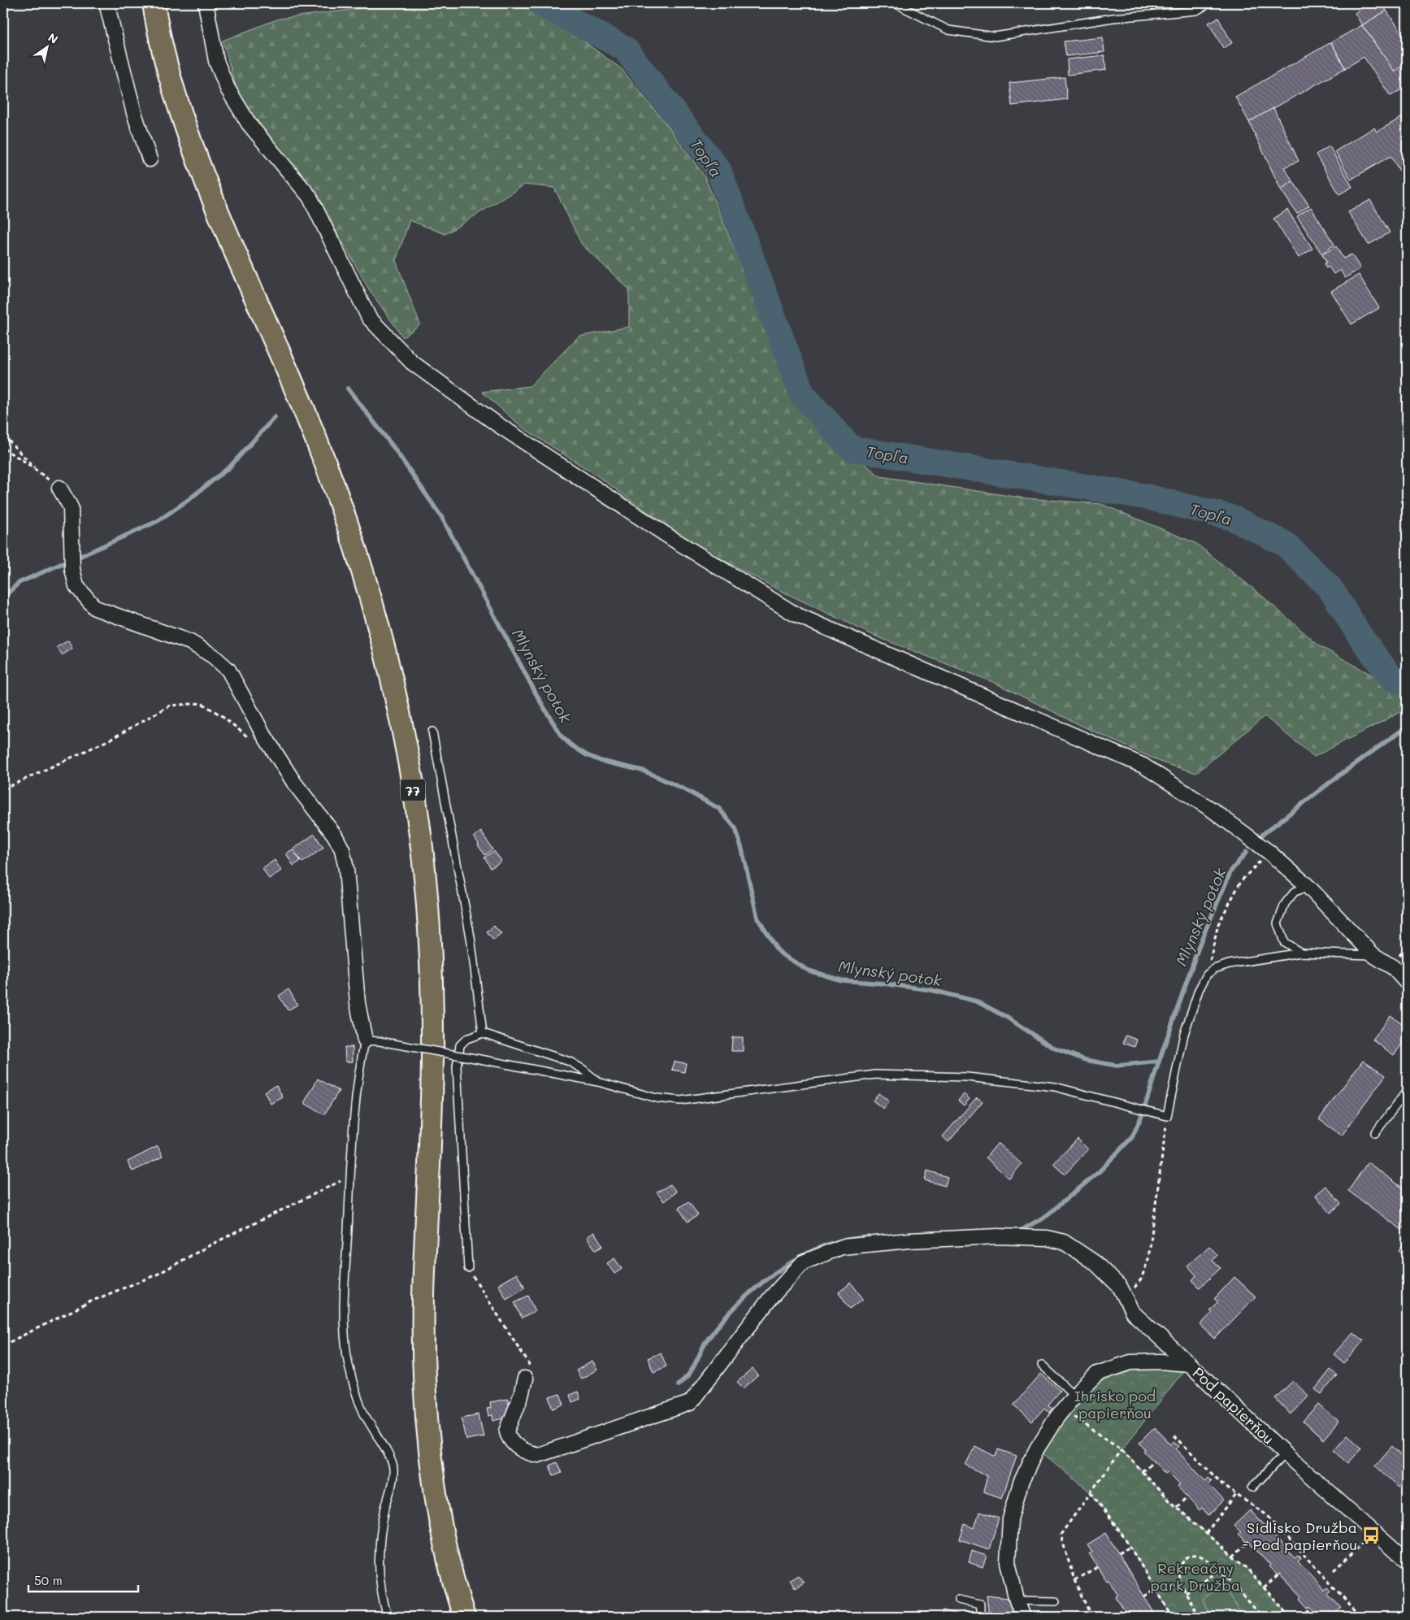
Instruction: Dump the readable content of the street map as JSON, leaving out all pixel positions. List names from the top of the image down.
{
  "streets": {
    "main road": ["77"],
    "street": ["Pod papierňou"]
  },
  "water": ["Topľa", "Mlynský potok"],
  "parks": ["Ihrisko pod papierňou", "Rekreačny park Družba"],
  "places": {
    "bus stop": ["Sídlisko Družba - Pod papierňou"]
  },
  "scale_bar": "50 m",
  "north": "top right"
}
